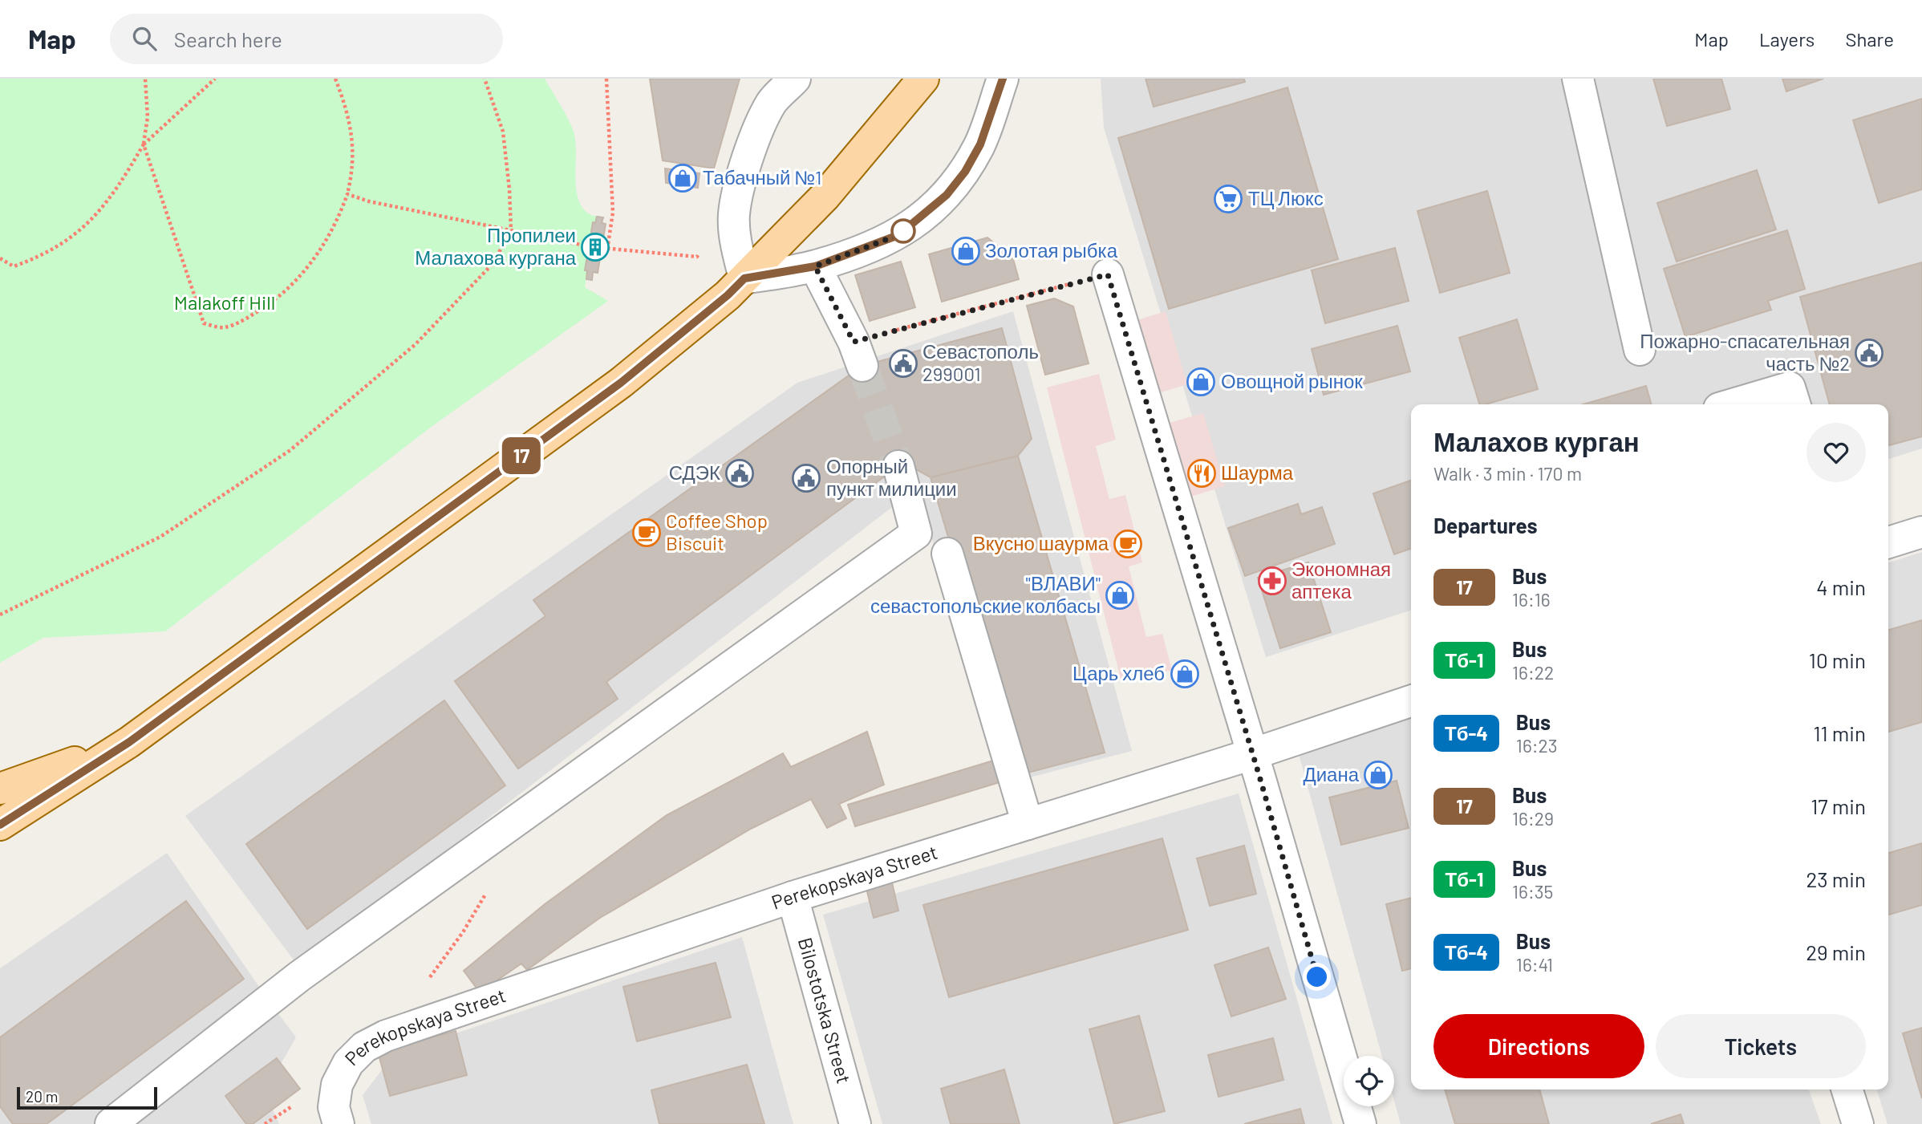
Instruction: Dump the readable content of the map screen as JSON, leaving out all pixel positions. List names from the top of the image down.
{
  "streets": {
    "street": ["Perekopskaya Street", "Bilostotska Street"]
  },
  "crossings": [
    ["Perekopskaya Street", "Bilostotska Street"]
  ],
  "parks": ["Malakoff Hill"],
  "places": {
    "shop": [
      "Табачный №1",
      "Золотая рыбка",
      "Овощной рынок",
      "\"ВЛАВИ\" севастопольские колбасы",
      "Царь хлеб",
      "Диана"
    ],
    "supermarket": ["ТЦ Люкс"],
    "building": ["Пропилеи Малахова кургана"],
    "public building": [
      "Пожарно-спасательная часть №2",
      "Севастополь 299001",
      "СДЭК",
      "Опорный пункт милиции"
    ],
    "restaurant": ["Шаурма"],
    "cafe": ["Coffee Shop Biscuit", "Вкусно шаурма"],
    "pharmacy": ["Экономная аптека"]
  },
  "lines": ["bus line 17"],
  "scale_bar": "20 m",
  "page": {
    "header": "Map",
    "search": "Search here",
    "nav": ["Map", "Layers", "Share"],
    "on_map": "17",
    "heading": [
      ["Малахов курган", "Walk · 3 min · 170 m"],
      "Departures"
    ],
    "list": [
      {
        "mark": "17",
        "name": "Bus",
        "note": "16:16",
        "value": "4 min"
      },
      {
        "mark": "Тб-1",
        "name": "Bus",
        "note": "16:22",
        "value": "10 min"
      },
      {
        "mark": "Тб-4",
        "name": "Bus",
        "note": "16:23",
        "value": "11 min"
      },
      {
        "mark": "17",
        "name": "Bus",
        "note": "16:29",
        "value": "17 min"
      },
      {
        "mark": "Тб-1",
        "name": "Bus",
        "note": "16:35",
        "value": "23 min"
      },
      {
        "mark": "Тб-4",
        "name": "Bus",
        "note": "16:41",
        "value": "29 min"
      }
    ],
    "buttons": ["Directions", "Tickets"],
    "scale": "20 m"
  }
}
